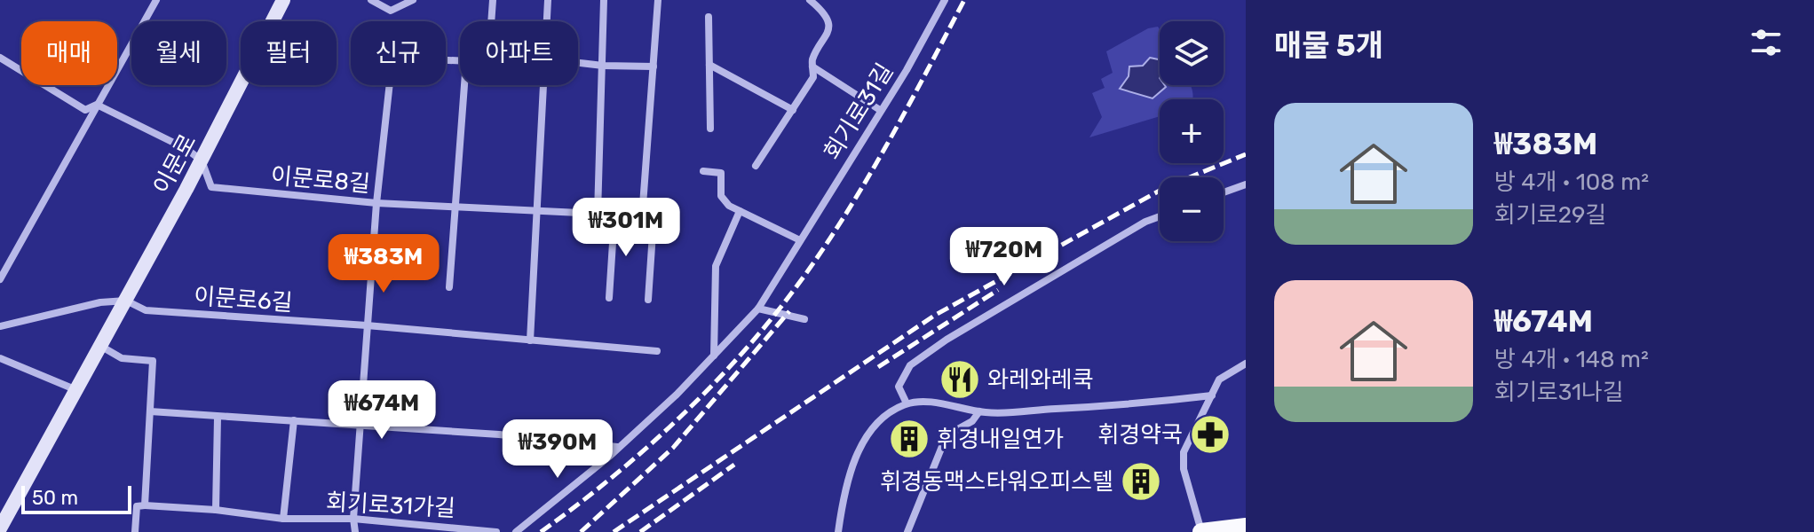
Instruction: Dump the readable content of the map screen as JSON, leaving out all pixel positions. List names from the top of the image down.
{
  "streets": {
    "main road": ["이문로"],
    "street": [
      "회기로31길",
      "이문로8길",
      "이문로6길",
      "회기로31가길"
    ]
  },
  "crossings": [
    ["이문로", "이문로8길"],
    ["이문로", "이문로6길"]
  ],
  "places": {
    "restaurant": ["와레와레쿡"],
    "pharmacy": ["휘경약국"],
    "building": ["휘경내일연가", "휘경동맥스타워오피스텔"]
  },
  "scale_bar": "50 m",
  "page": {
    "heading": "매물 5개",
    "map_buttons": ["+", "−"],
    "chip": [
      "매매",
      "월세",
      "필터",
      "신규",
      "아파트"
    ],
    "list": [
      {
        "name": "₩383M",
        "note": "방 4개 · 108 m² · 회기로29길"
      },
      {
        "name": "₩674M",
        "note": "방 4개 · 148 m² · 회기로31나길"
      }
    ],
    "price": [
      "₩301M",
      "₩720M",
      "₩383M",
      "₩674M",
      "₩390M"
    ],
    "scale": "50 m"
  }
}
